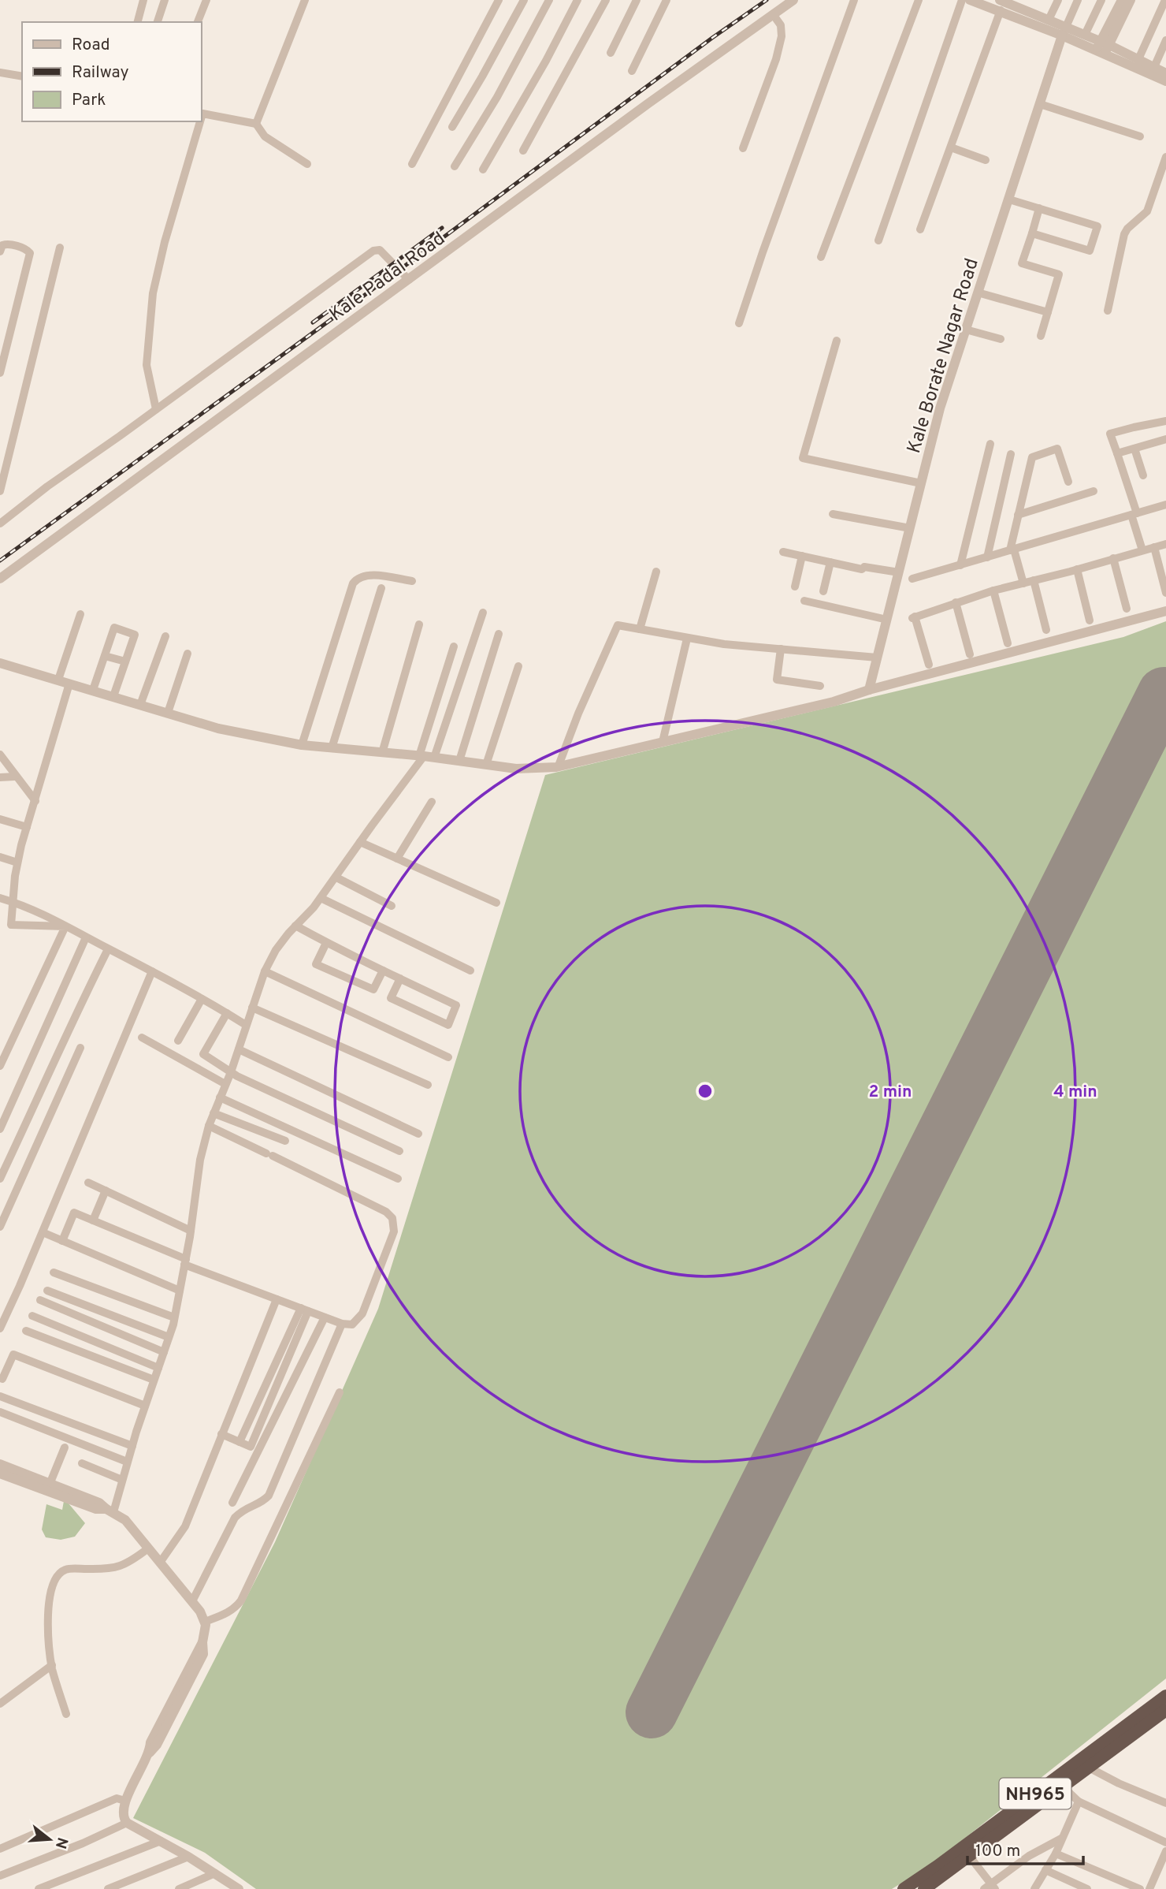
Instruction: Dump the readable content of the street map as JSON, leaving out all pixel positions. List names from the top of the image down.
{
  "streets": {
    "highway": ["NH965"],
    "street": ["Kale Padal Road", "Kale Borate Nagar Road"]
  },
  "legend": ["Road", "Railway", "Park"],
  "scale_bar": "100 m",
  "north": "right",
  "rings": ["2 min", "4 min"]
}
